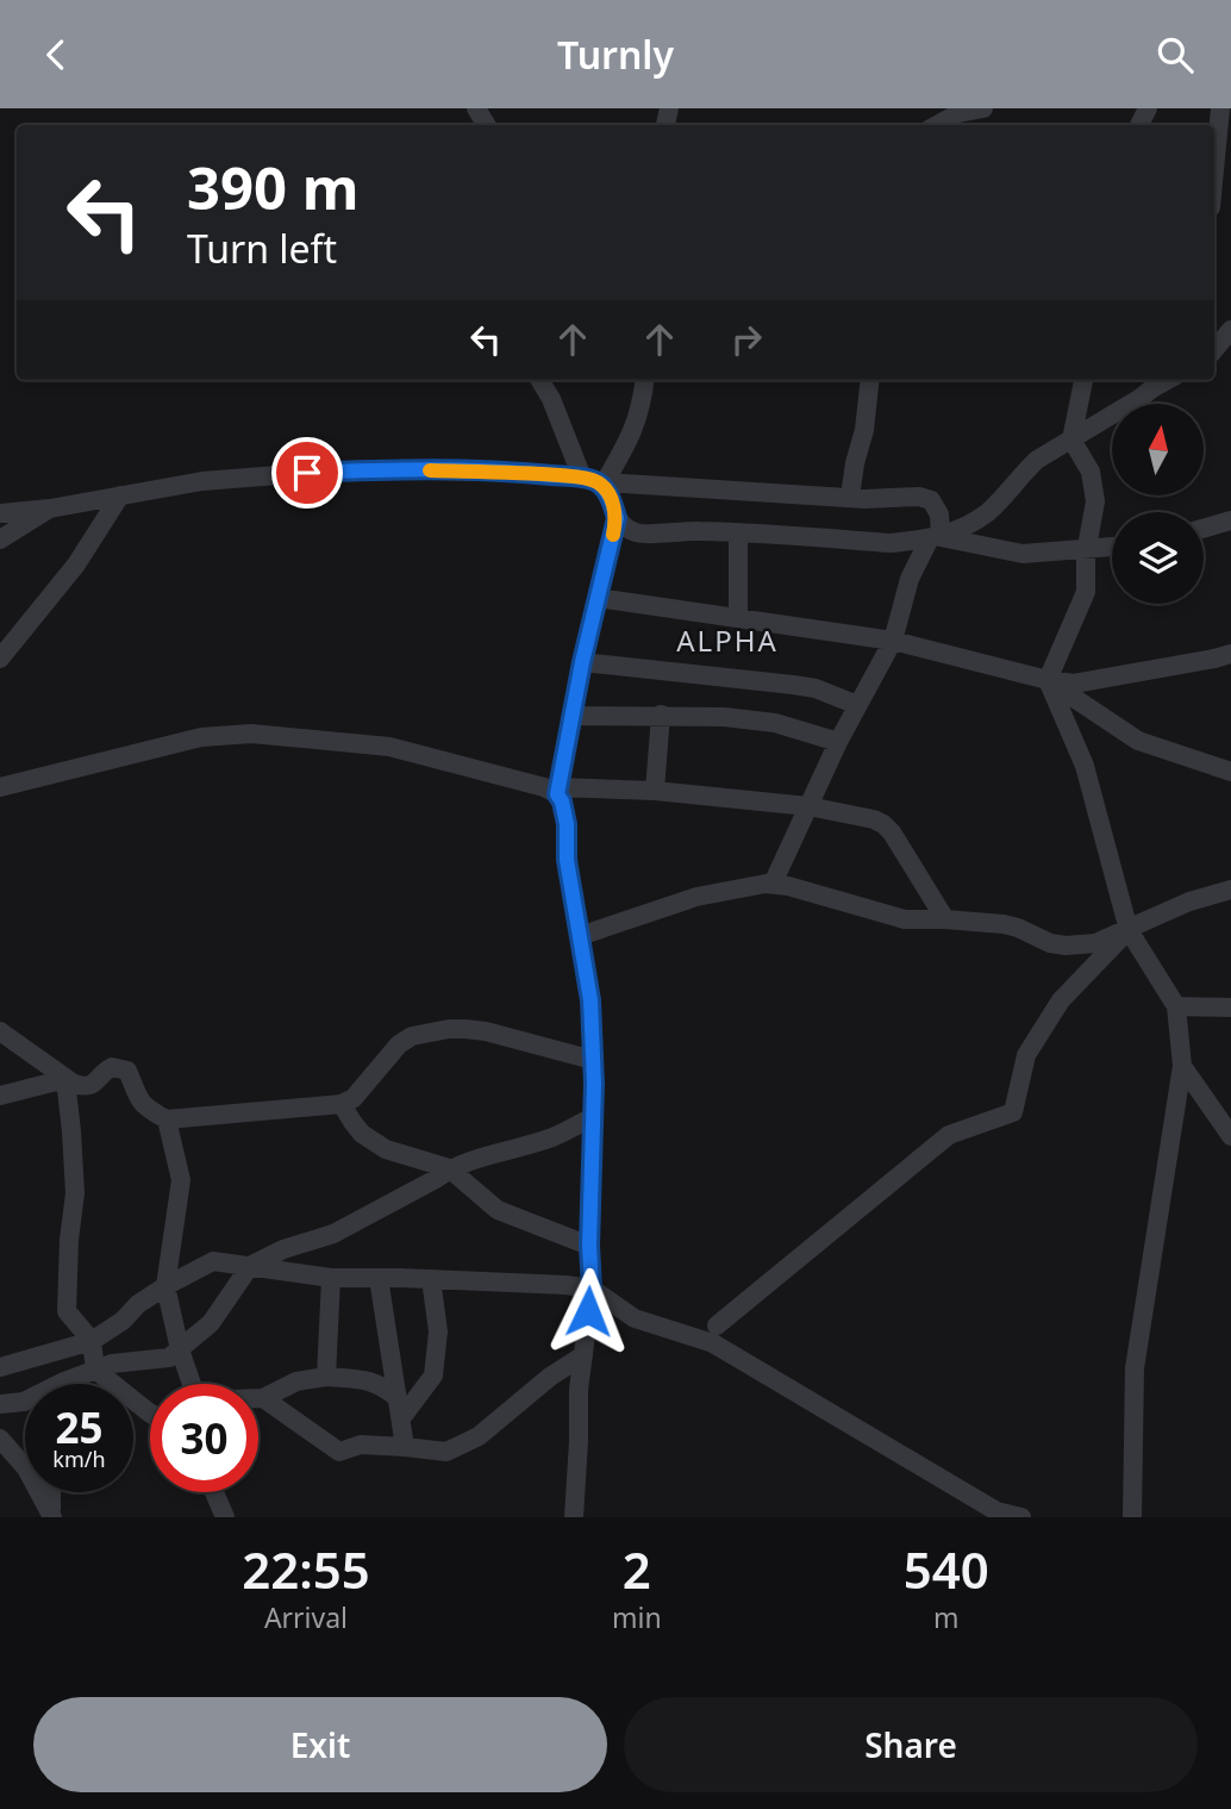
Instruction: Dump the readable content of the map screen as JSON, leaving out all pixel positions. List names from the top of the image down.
{
  "districts": ["ALPHA"],
  "north": "top",
  "page": {
    "header": "Turnly",
    "turn": ["390 m", "Turn left"],
    "speed": "25 km/h",
    "limit": "30",
    "eta": [
      "22:55",
      "Arrival",
      "2",
      "min",
      "540",
      "m"
    ],
    "buttons": ["Exit", "Share"]
  }
}
